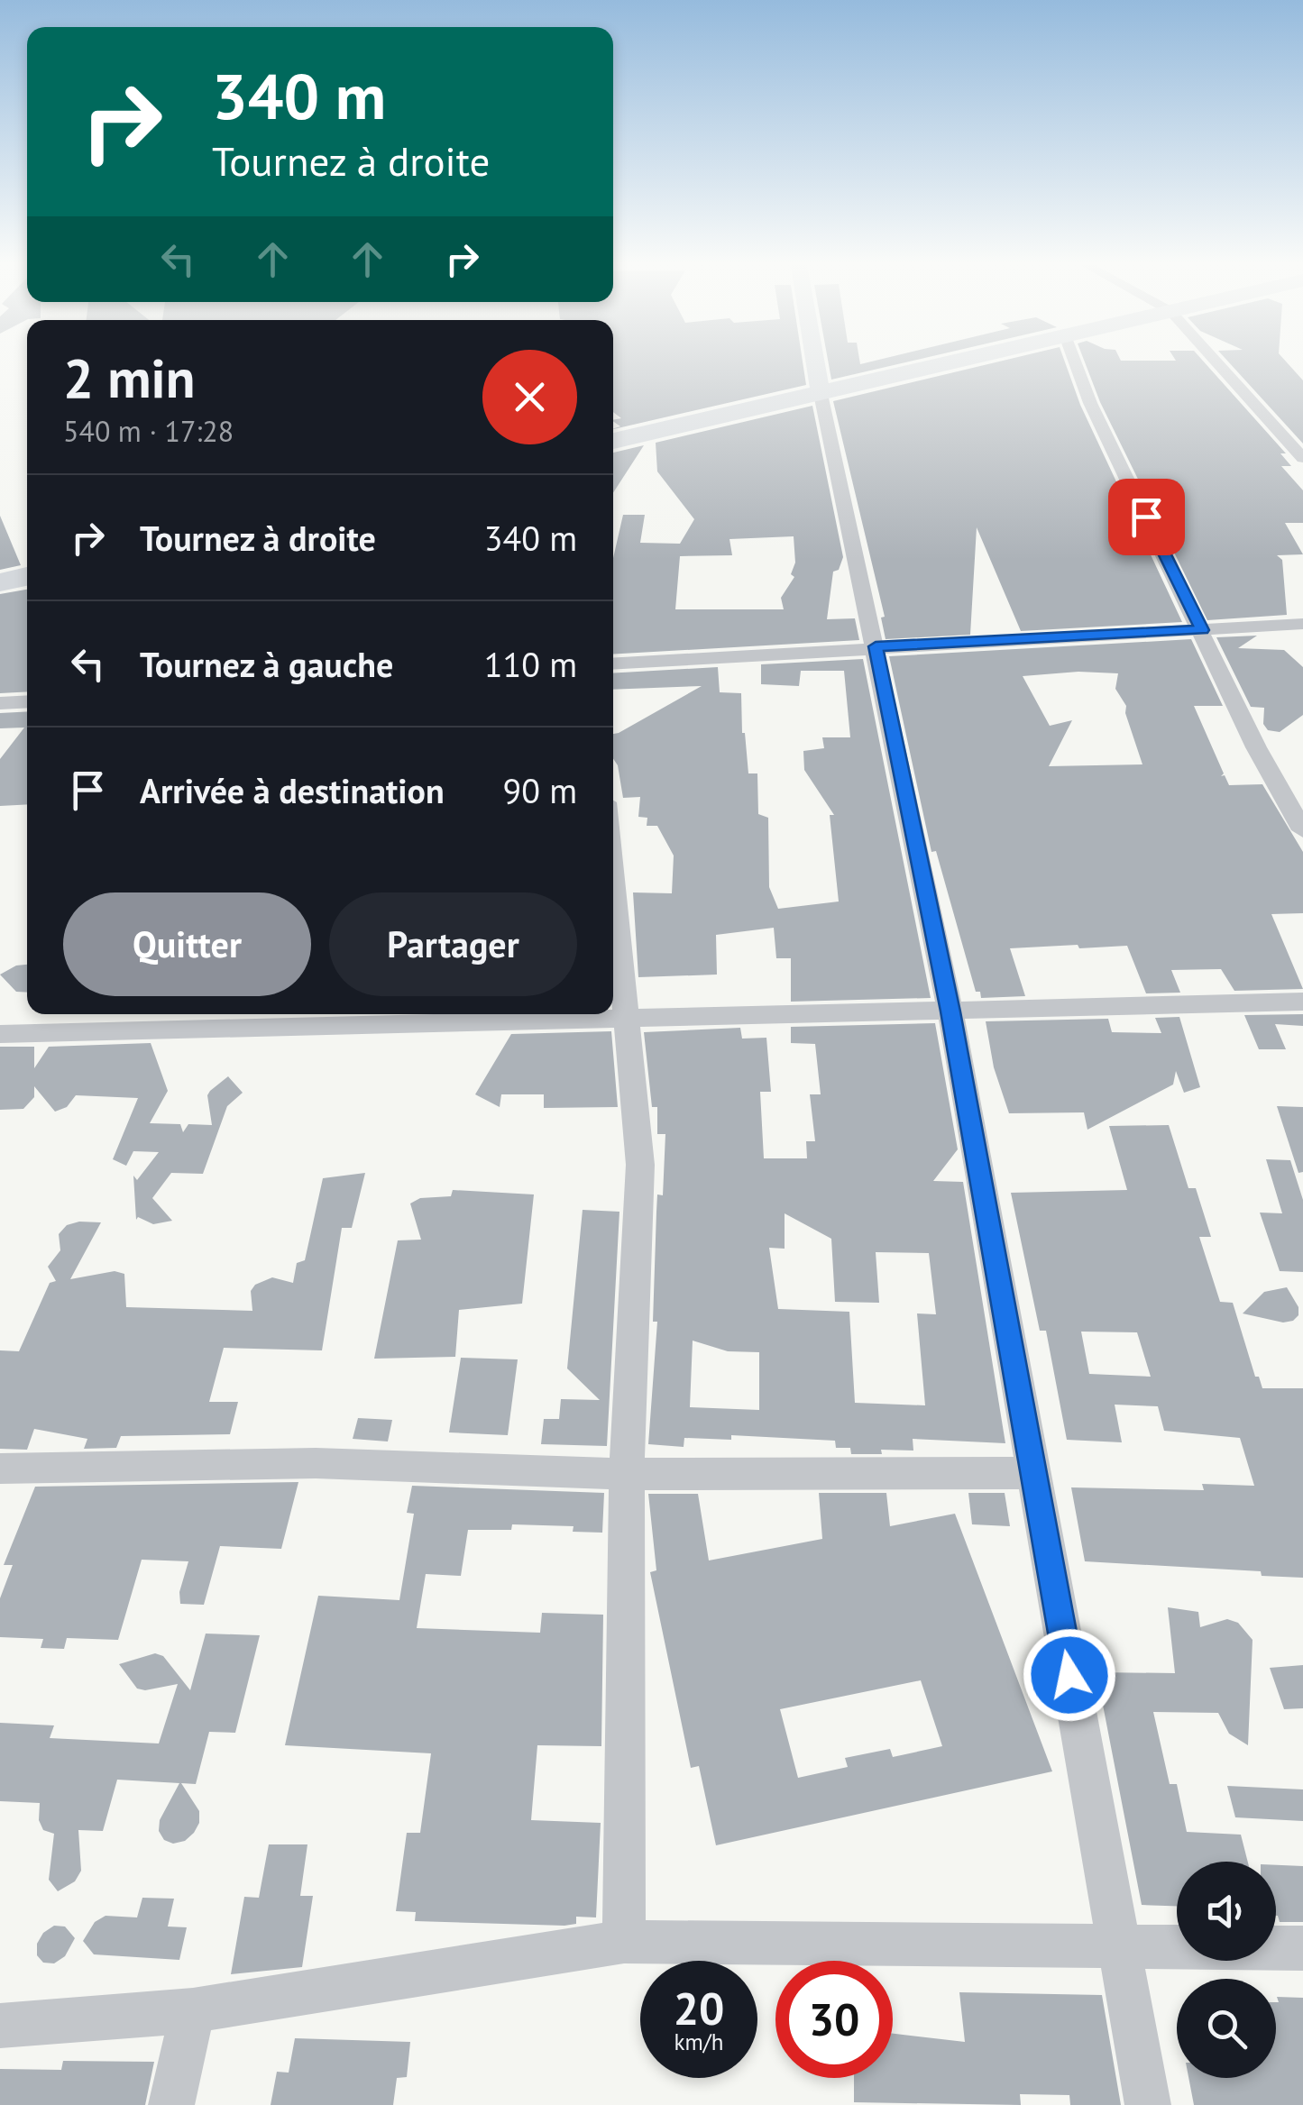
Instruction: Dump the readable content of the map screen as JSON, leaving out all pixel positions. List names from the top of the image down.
{
  "page": {
    "turn": ["340 m", "Tournez à droite"],
    "heading": ["2 min", "540 m · 17:28"],
    "list": [
      {
        "name": "Tournez à droite",
        "value": "340 m"
      },
      {
        "name": "Tournez à gauche",
        "value": "110 m"
      },
      {
        "name": "Arrivée à destination",
        "value": "90 m"
      }
    ],
    "buttons": ["Quitter", "Partager"],
    "speed": "20 km/h",
    "limit": "30"
  }
}
